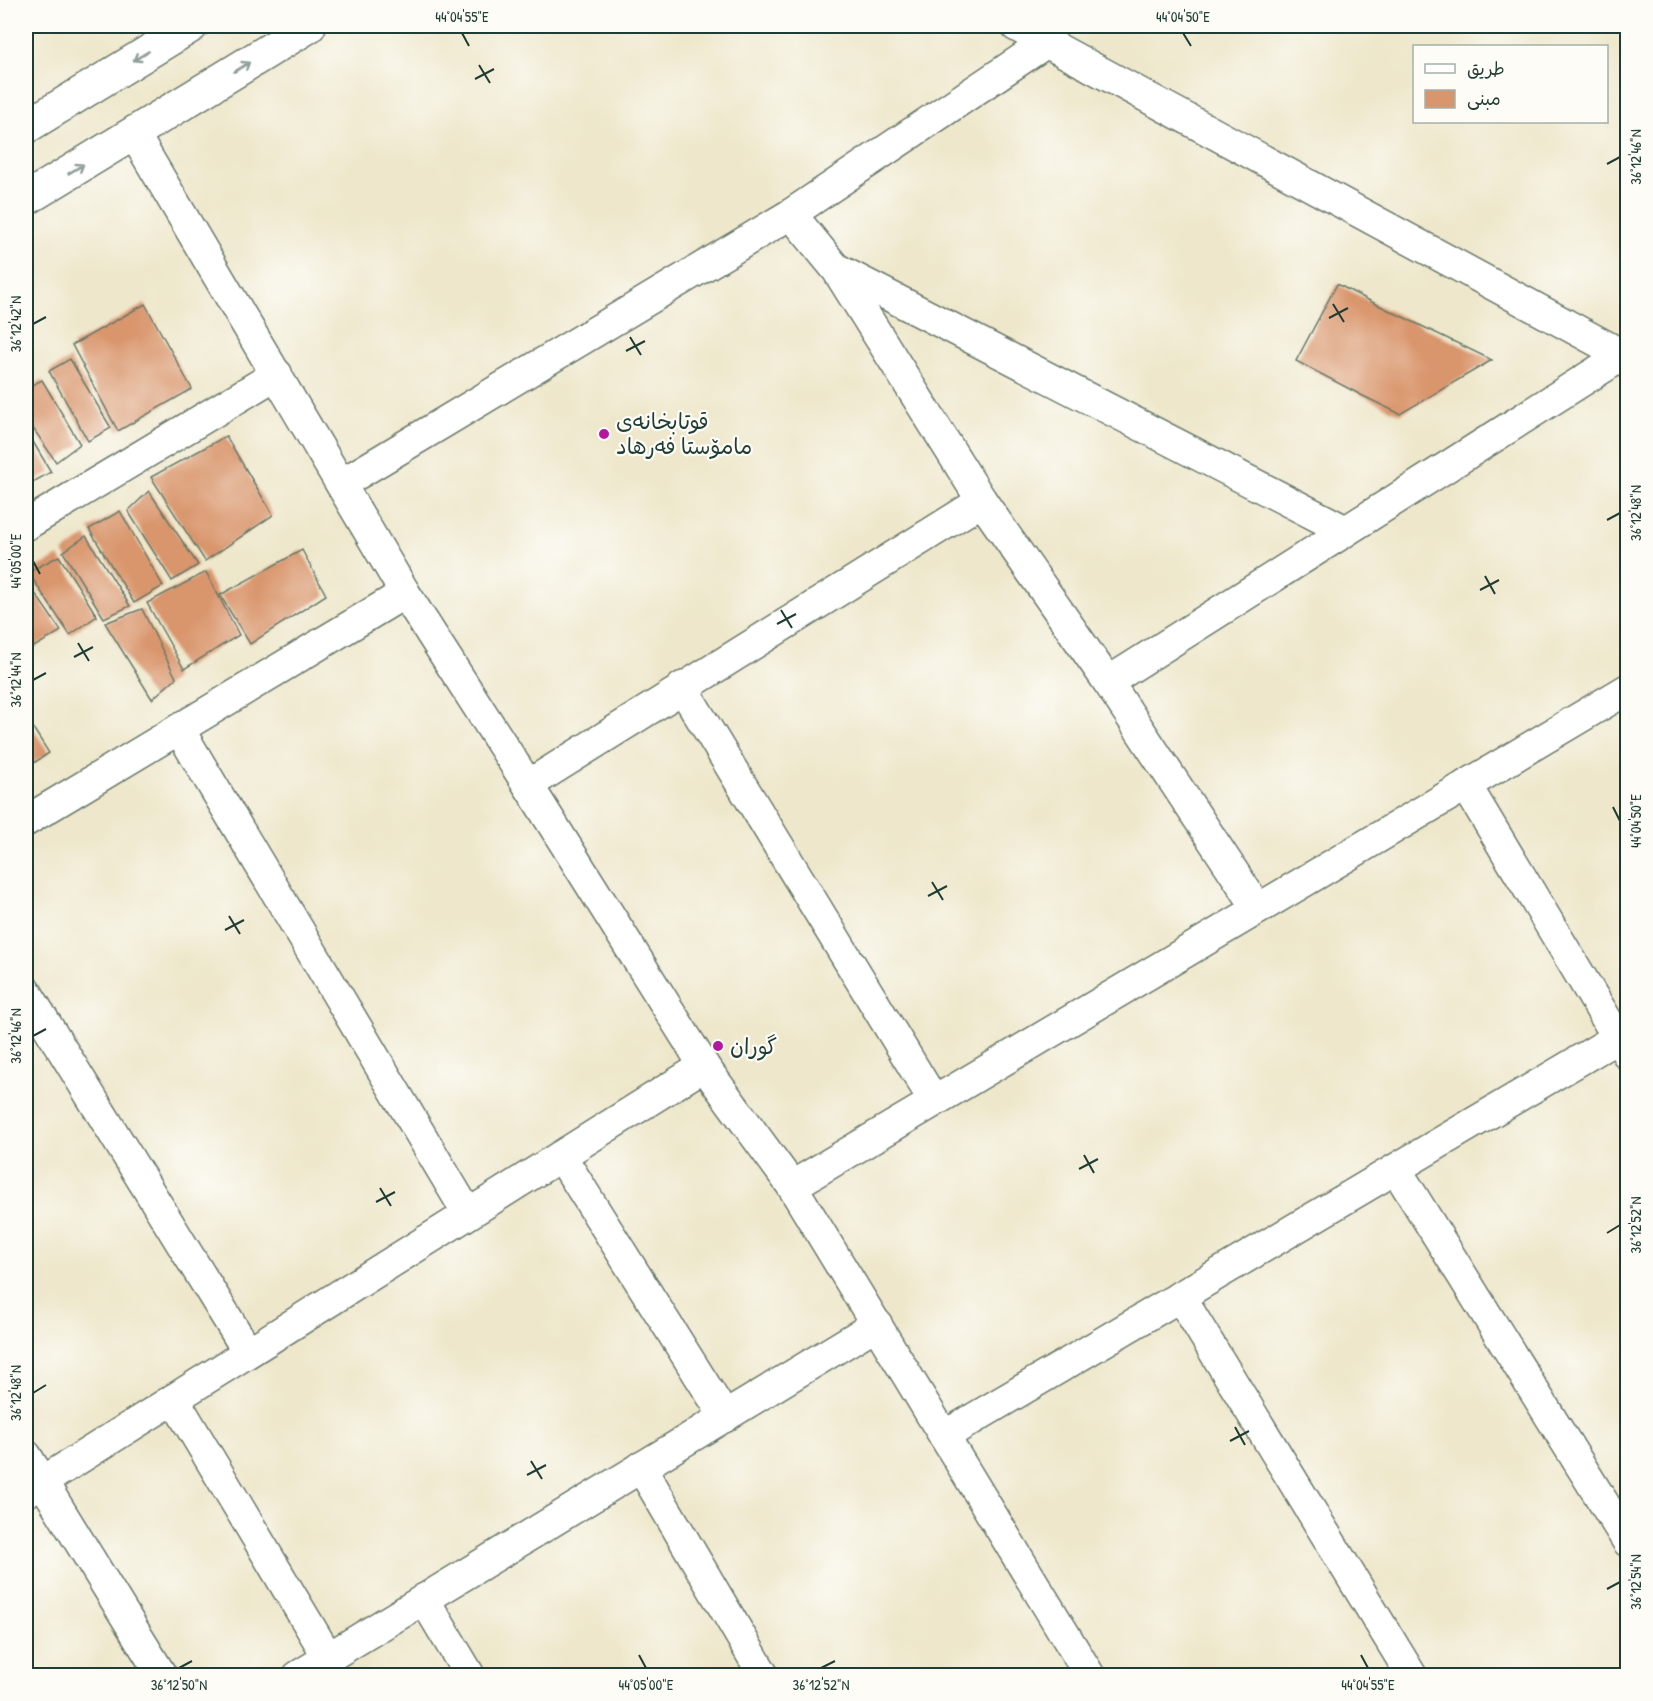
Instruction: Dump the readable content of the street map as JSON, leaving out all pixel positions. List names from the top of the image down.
{
  "places": ["قوتابخانەی مامۆستا فەرهاد", "گوران"],
  "legend": ["طريق", "مبنى"],
  "coordinates": [
    "44°04'55\"E",
    "44°04'50\"E",
    "36°12'46\"N",
    "36°12'42\"N",
    "36°12'48\"N",
    "44°05'00\"E",
    "36°12'44\"N",
    "36°12'52\"N",
    "36°12'54\"N",
    "36°12'50\"N"
  ]
}
